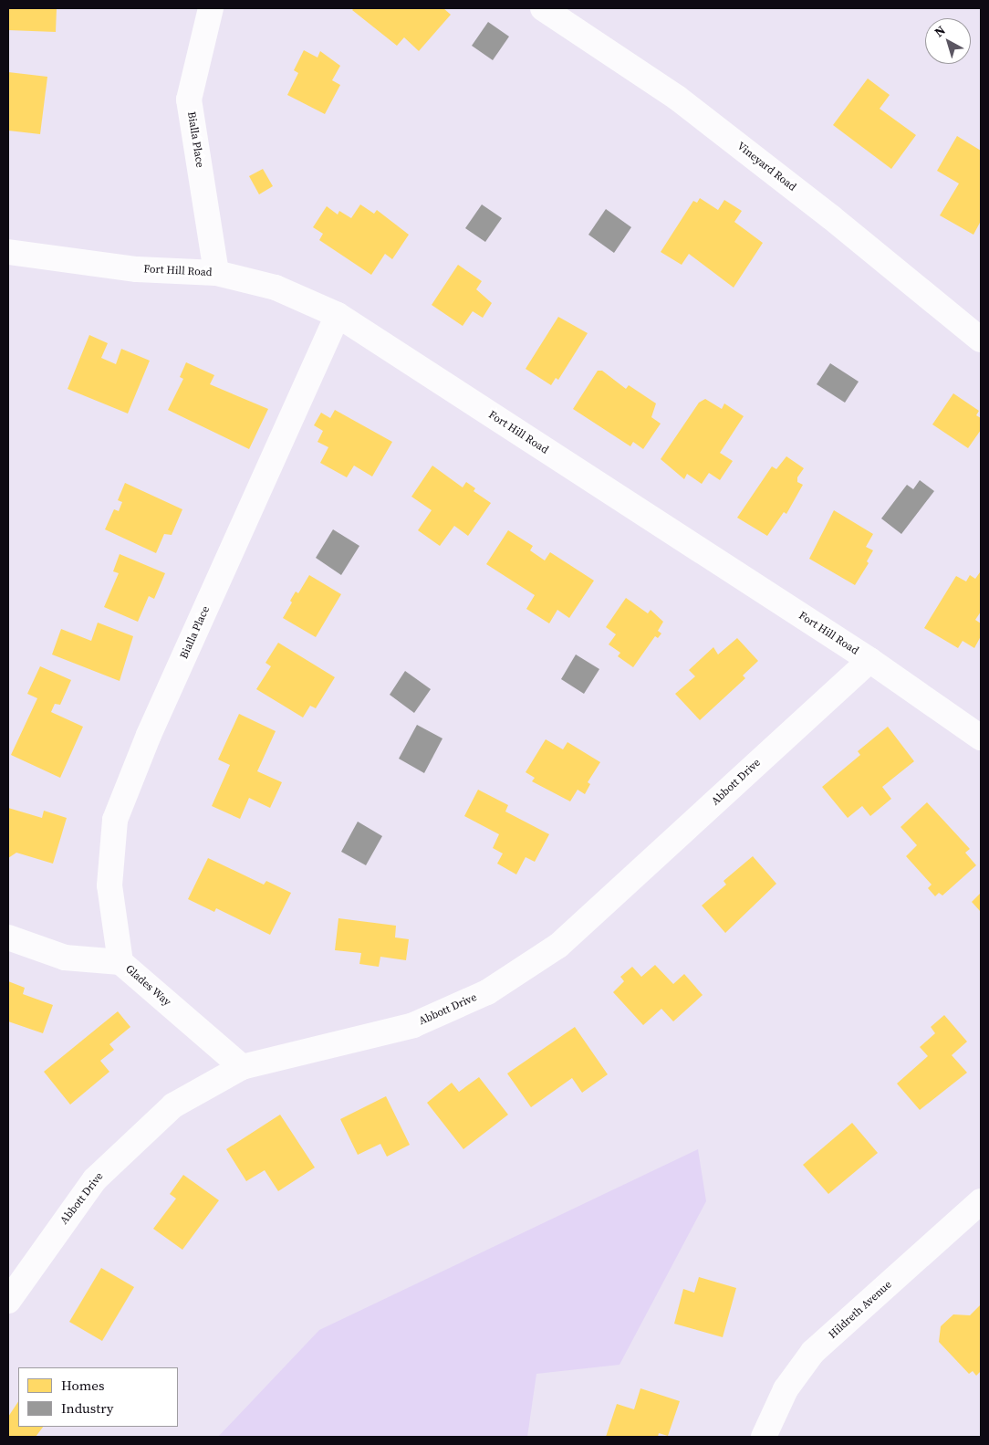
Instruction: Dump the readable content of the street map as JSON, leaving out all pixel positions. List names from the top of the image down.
{
  "streets": {
    "street": [
      "Bialla Place",
      "Vineyard Road",
      "Fort Hill Road",
      "Abbott Drive",
      "Glades Way",
      "Hildreth Avenue"
    ]
  },
  "crossings": [
    ["Bialla Place", "Fort Hill Road"],
    ["Bialla Place", "Glades Way"],
    ["Fort Hill Road", "Abbott Drive"],
    ["Abbott Drive", "Glades Way"]
  ],
  "legend": ["Homes", "Industry"],
  "north": "top left"
}
